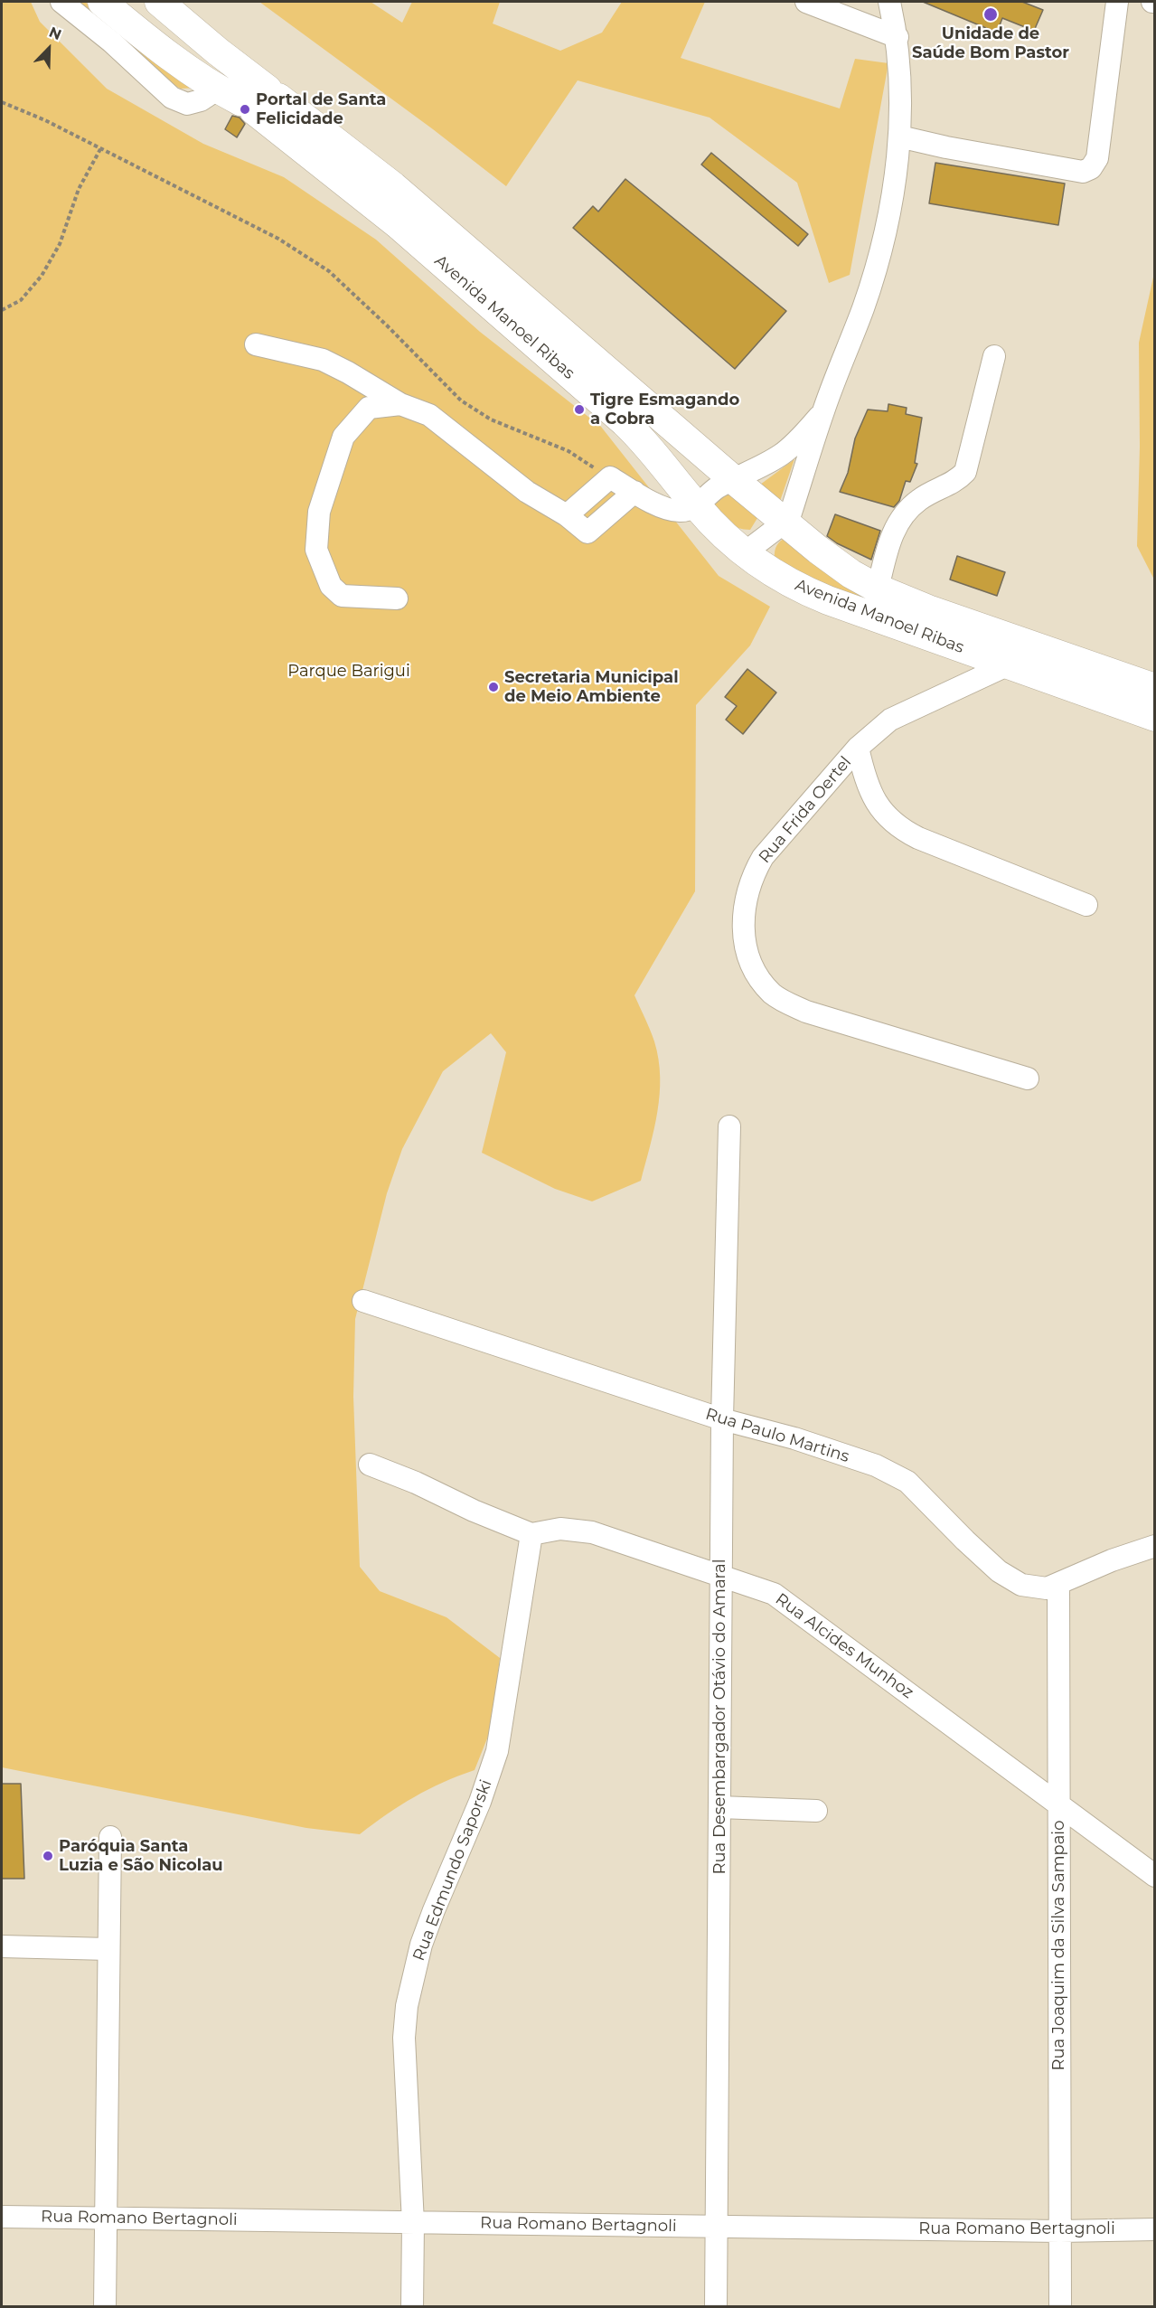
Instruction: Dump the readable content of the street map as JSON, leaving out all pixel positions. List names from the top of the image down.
{
  "streets": {
    "main road": ["Avenida Manoel Ribas"],
    "street": [
      "Rua Frida Oertel",
      "Rua Paulo Martins",
      "Rua Alcides Munhoz",
      "Rua Desembargador Otávio do Amaral",
      "Rua Edmundo Saporski",
      "Rua Joaquim da Silva Sampaio",
      "Rua Romano Bertagnoli"
    ]
  },
  "crossings": [
    ["Avenida Manoel Ribas", "Rua Frida Oertel"],
    ["Rua Paulo Martins", "Rua Desembargador Otávio do Amaral"],
    ["Rua Paulo Martins", "Rua Joaquim da Silva Sampaio"],
    ["Rua Alcides Munhoz", "Rua Desembargador Otávio do Amaral"],
    ["Rua Alcides Munhoz", "Rua Edmundo Saporski"],
    ["Rua Alcides Munhoz", "Rua Joaquim da Silva Sampaio"],
    ["Rua Desembargador Otávio do Amaral", "Rua Romano Bertagnoli"],
    ["Rua Edmundo Saporski", "Rua Romano Bertagnoli"],
    ["Rua Joaquim da Silva Sampaio", "Rua Romano Bertagnoli"]
  ],
  "parks": ["Parque Barigui"],
  "places": [
    "Unidade de Saúde Bom Pastor",
    "Portal de Santa Felicidade",
    "Tigre Esmagando a Cobra",
    "Secretaria Municipal de Meio Ambiente",
    "Paróquia Santa Luzia e São Nicolau"
  ],
  "north": "top right"
}
